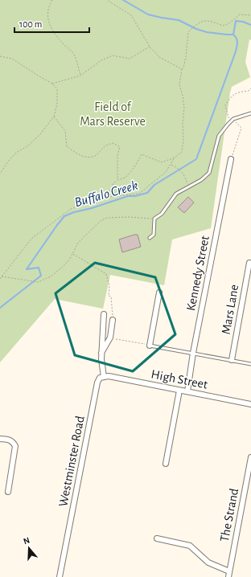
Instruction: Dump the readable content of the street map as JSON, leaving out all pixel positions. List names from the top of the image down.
{
  "streets": {
    "street": [
      "Kennedy Street",
      "Mars Lane",
      "High Street",
      "Westminster Road",
      "The Strand"
    ]
  },
  "crossings": [
    ["Kennedy Street", "High Street"],
    ["High Street", "Westminster Road"]
  ],
  "water": ["Buffalo Creek"],
  "parks": ["Field of Mars Reserve"],
  "scale_bar": "100 m",
  "north": "top"
}
